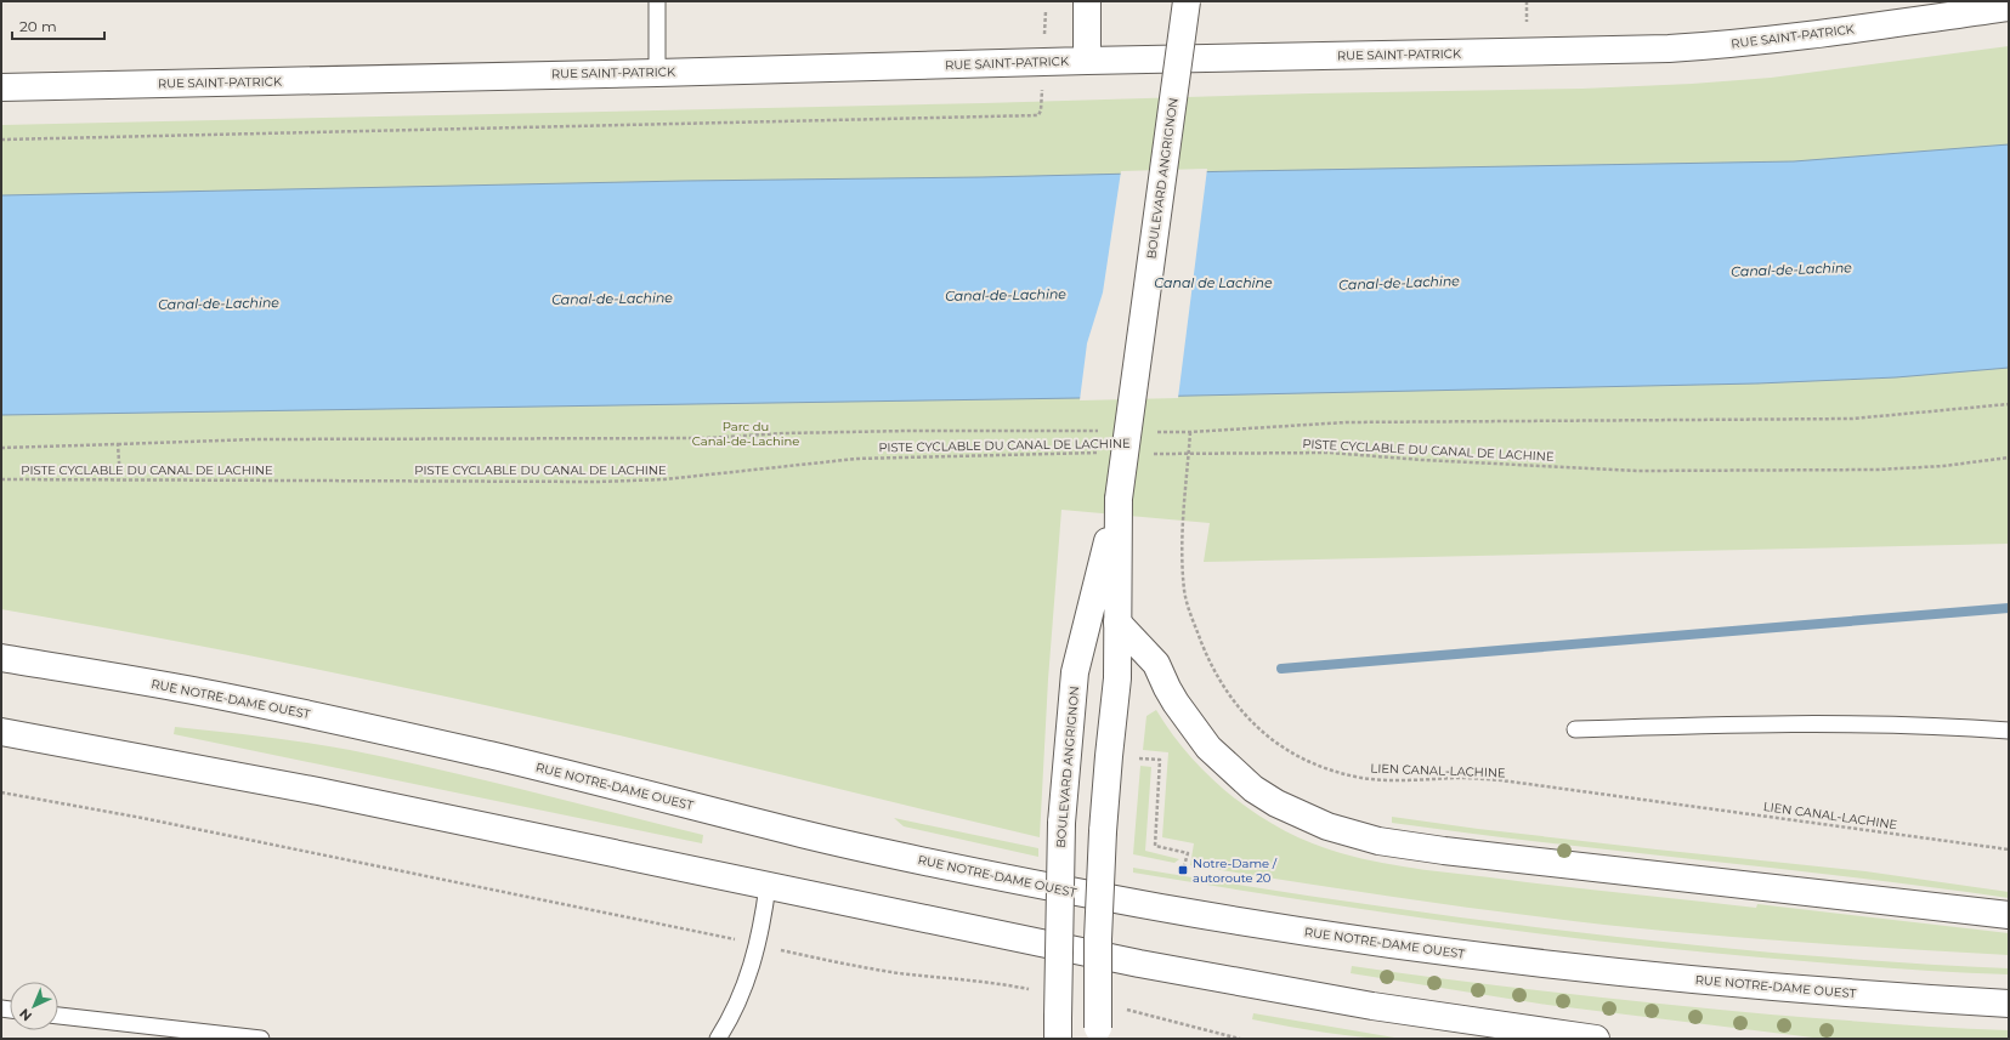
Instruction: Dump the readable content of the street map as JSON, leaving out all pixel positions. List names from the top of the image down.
{
  "streets": {
    "main road": ["RUE SAINT-PATRICK", "BOULEVARD ANGRIGNON", "RUE NOTRE-DAME OUEST"],
    "path": ["PISTE CYCLABLE DU CANAL DE LACHINE", "LIEN CANAL-LACHINE"]
  },
  "crossings": [
    ["PISTE CYCLABLE DU CANAL DE LACHINE", "LIEN CANAL-LACHINE"]
  ],
  "water": ["Canal-de-Lachine", "Canal de Lachine"],
  "parks": ["Parc du Canal-de-Lachine"],
  "places": {
    "transit": ["Notre-Dame / autoroute 20"]
  },
  "scale_bar": "20 m",
  "north": "bottom left"
}
